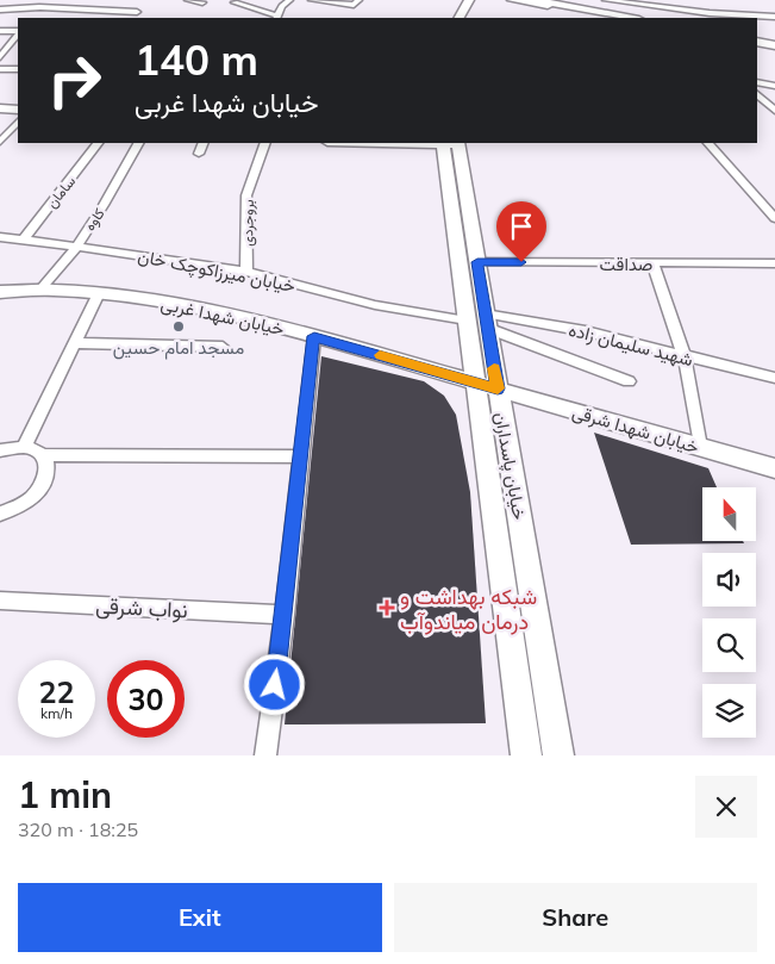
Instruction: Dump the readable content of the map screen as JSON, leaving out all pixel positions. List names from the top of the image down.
{
  "streets": {
    "main road": ["خیابان شهدا غربی", "خیابان شهدا شرقی", "خیابان پاسداران"],
    "street": [
      "سامان",
      "کاوه",
      "بروجردی",
      "صداقت",
      "خیابان میرزاکوچک خان",
      "شهید سلیمان زاده",
      "نواب شرقی"
    ]
  },
  "crossings": [
    ["سامان", "خیابان میرزاکوچک خان"],
    ["کاوه", "خیابان میرزاکوچک خان"],
    ["کاوه", "خیابان شهدا غربی"],
    ["بروجردی", "خیابان میرزاکوچک خان"],
    ["صداقت", "خیابان پاسداران"],
    ["خیابان شهدا غربی", "خیابان شهدا شرقی"],
    ["خیابان شهدا غربی", "خیابان پاسداران"],
    ["شهید سلیمان زاده", "خیابان پاسداران"],
    ["خیابان شهدا شرقی", "خیابان پاسداران"]
  ],
  "places": {
    "other": ["مسجد امام حسین"],
    "health": ["شبکه بهداشت و درمان میاندوآب"]
  },
  "north": "top",
  "page": {
    "turn": ["140 m", "خیابان شهدا غربی"],
    "speed": "22 km/h",
    "limit": "30",
    "heading": ["1 min", "320 m · 18:25"],
    "buttons": ["Exit", "Share"]
  }
}
